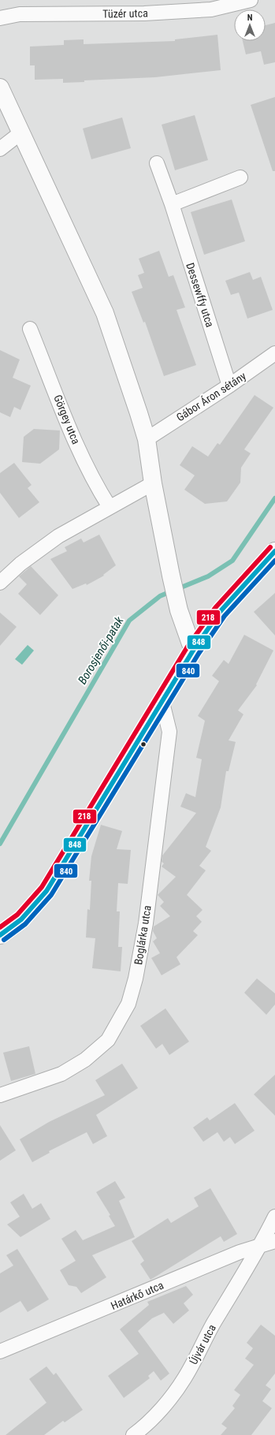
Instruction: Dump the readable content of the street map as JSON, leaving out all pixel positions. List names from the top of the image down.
{
  "streets": {
    "street": [
      "Tüzér utca",
      "Dessewffy utca",
      "Gábor Áron sétány",
      "Görgey utca",
      "Boglárka utca",
      "Határkő utca",
      "Újvár utca"
    ]
  },
  "crossings": [
    ["Dessewffy utca", "Gábor Áron sétány"],
    ["Határkő utca", "Újvár utca"]
  ],
  "water": ["Borosjenői-patak"],
  "lines": ["transit line 218", "transit line 848", "transit line 840"],
  "north": "top"
}
